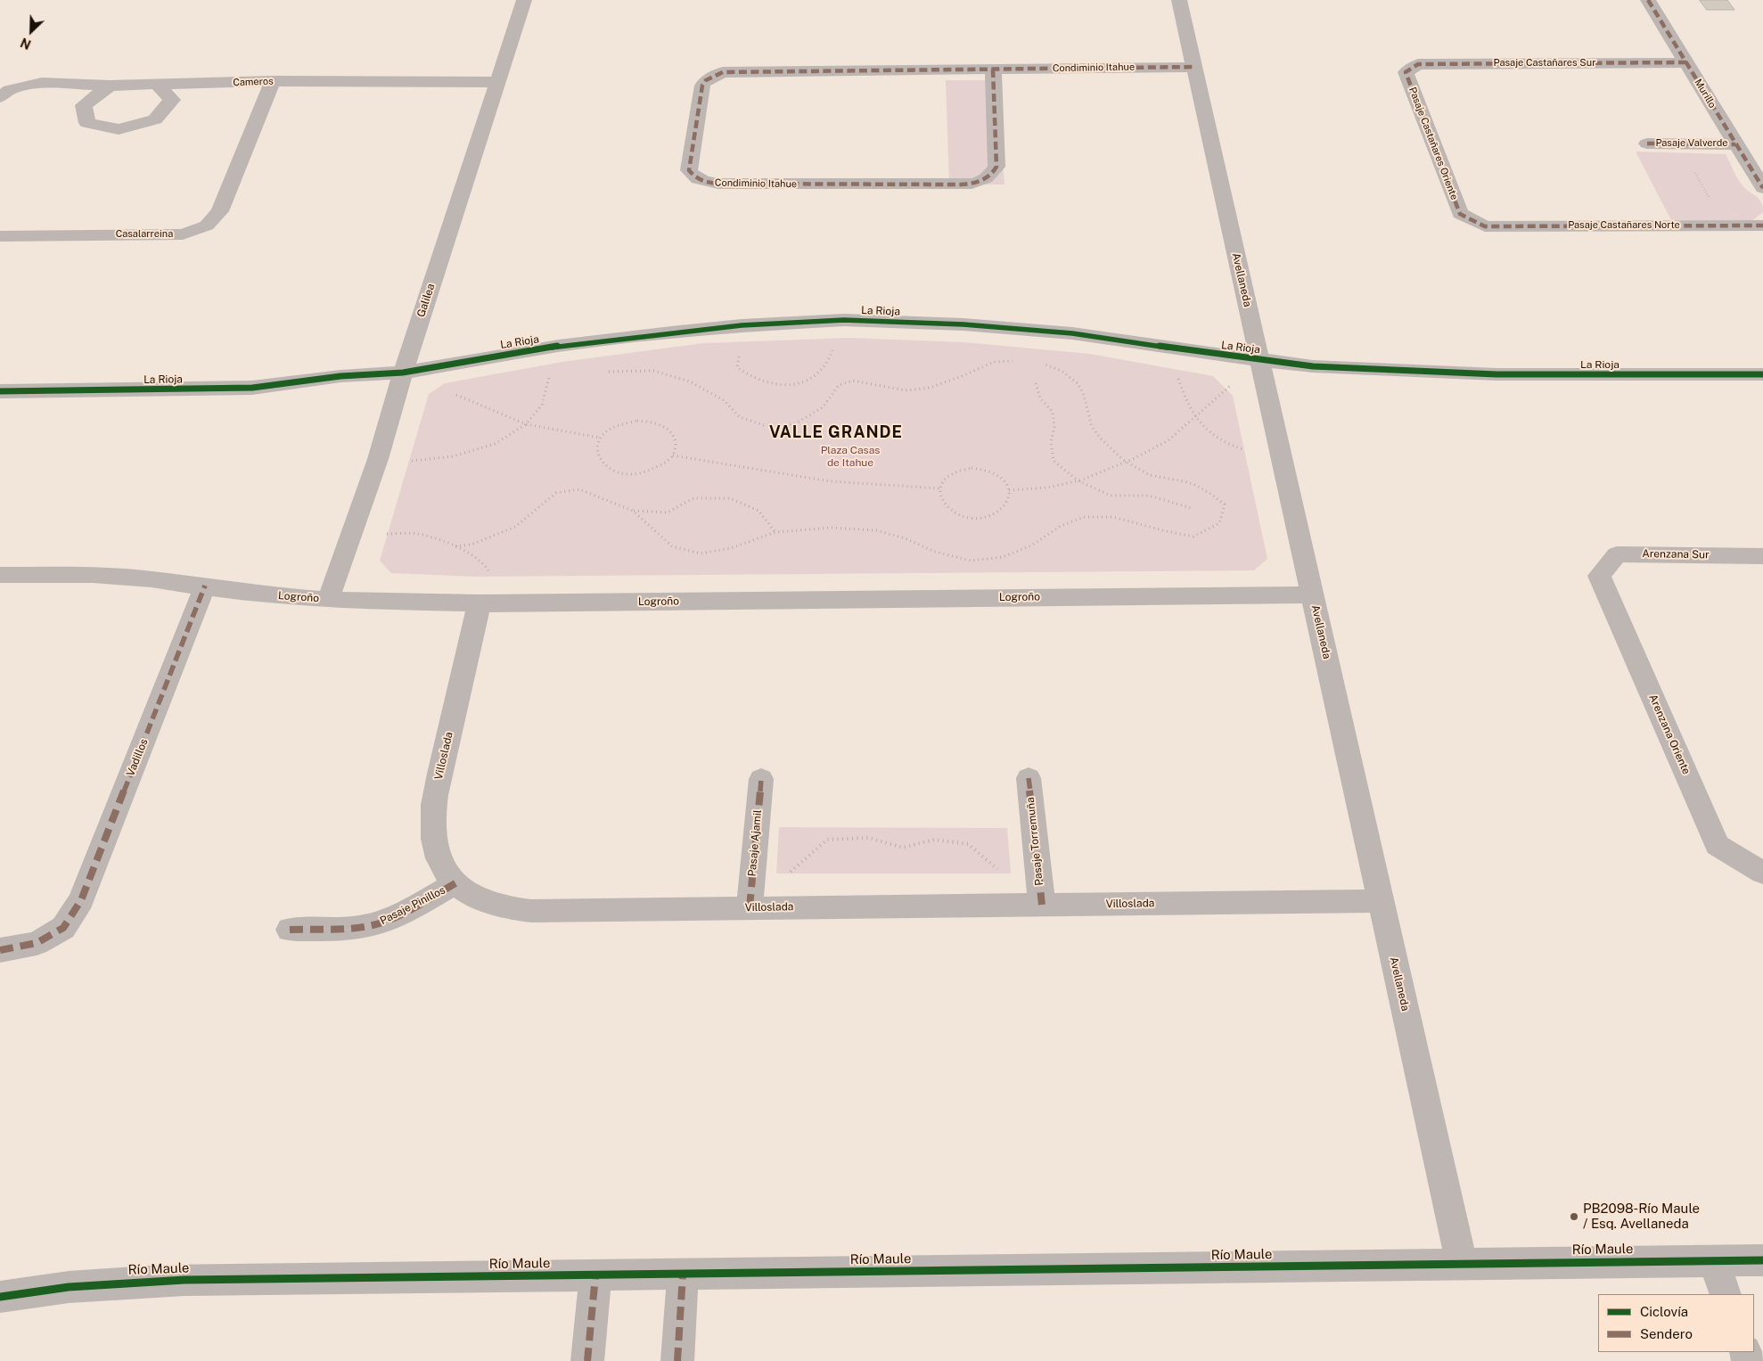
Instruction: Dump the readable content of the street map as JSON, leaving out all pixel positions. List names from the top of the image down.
{
  "streets": {
    "street": [
      "Pasaje Castañares Sur",
      "Condiminio Itahue",
      "Cameros",
      "Murillo",
      "Pasaje Castañares Oriente",
      "Pasaje Valverde",
      "Pasaje Castañares Norte",
      "Casalarreina",
      "Avellaneda",
      "Galilea",
      "La Rioja",
      "Arenzana Sur",
      "Logroño",
      "Arenzana Oriente",
      "Villoslada",
      "Vadillos",
      "Pasaje Torremuña",
      "Pasaje Ajamil",
      "Pasaje Pinillos",
      "Río Maule"
    ]
  },
  "crossings": [
    ["Pasaje Castañares Sur", "Murillo"],
    ["Pasaje Castañares Sur", "Pasaje Castañares Oriente"],
    ["Condiminio Itahue", "Avellaneda"],
    ["Cameros", "Casalarreina"],
    ["Cameros", "Galilea"],
    ["Murillo", "Pasaje Valverde"],
    ["Pasaje Castañares Oriente", "Pasaje Castañares Norte"],
    ["Avellaneda", "La Rioja"],
    ["Avellaneda", "Logroño"],
    ["Avellaneda", "Villoslada"],
    ["Avellaneda", "Río Maule"],
    ["Galilea", "La Rioja"],
    ["Galilea", "Logroño"],
    ["Arenzana Sur", "Arenzana Oriente"],
    ["Logroño", "Villoslada"],
    ["Logroño", "Vadillos"],
    ["Villoslada", "Pasaje Torremuña"],
    ["Villoslada", "Pasaje Ajamil"],
    ["Villoslada", "Pasaje Pinillos"]
  ],
  "districts": ["VALLE GRANDE"],
  "parks": ["Plaza Casas de Itahue"],
  "places": ["PB2098-Río Maule / Esq. Avellaneda"],
  "legend": ["Ciclovía", "Sendero"],
  "north": "bottom left"
}
